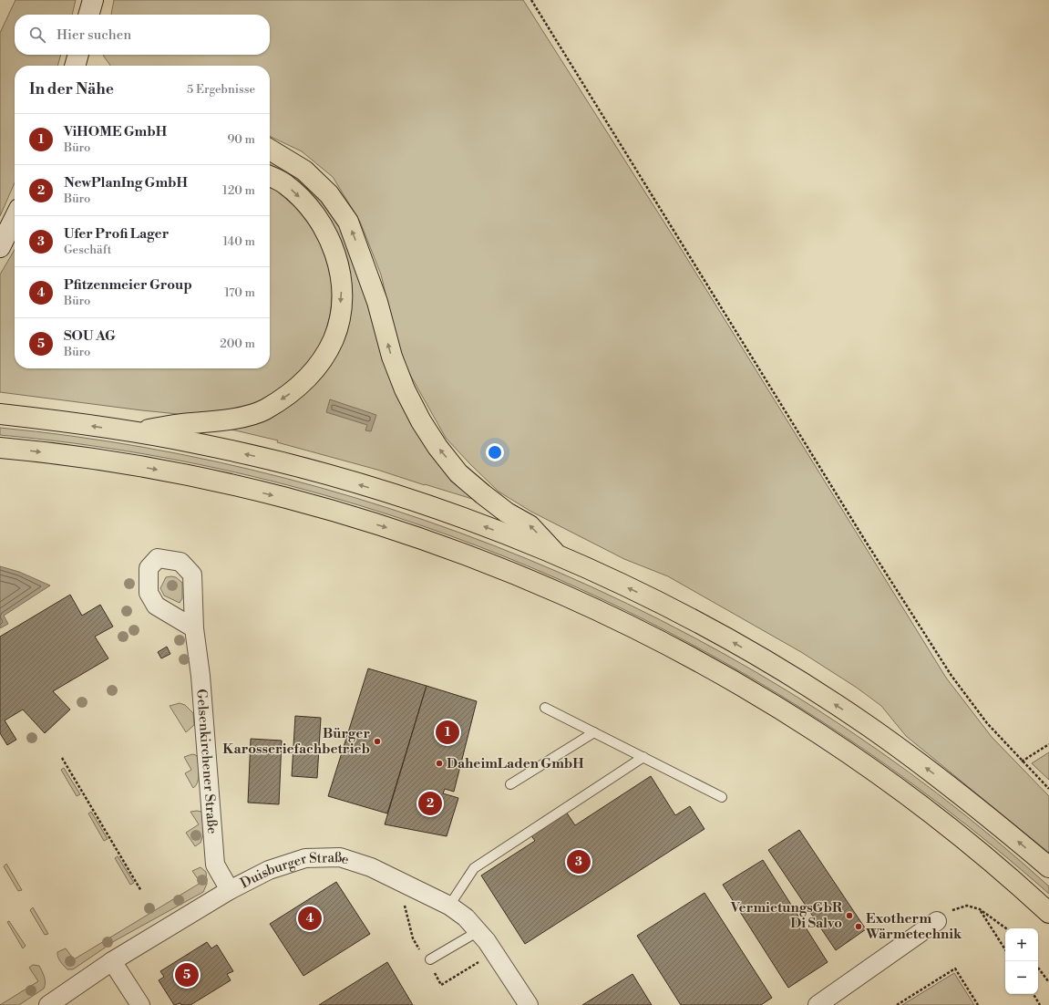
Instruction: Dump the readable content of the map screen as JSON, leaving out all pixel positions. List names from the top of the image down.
{
  "streets": {
    "street": ["Gelsenkirchener Straße", "Duisburger Straße"]
  },
  "crossings": [
    ["Gelsenkirchener Straße", "Duisburger Straße"]
  ],
  "places": [
    "Bürger Karosseriefachbetrieb",
    "DaheimLaden GmbH",
    "VermietungsGbR Di Salvo",
    "Exotherm Wärmetechnik"
  ],
  "page": {
    "search": "Hier suchen",
    "heading": ["In der Nähe", "5 Ergebnisse"],
    "list": [
      {
        "mark": "1",
        "name": "ViHOME GmbH",
        "note": "Büro",
        "value": "90 m"
      },
      {
        "mark": "2",
        "name": "NewPlanIng GmbH",
        "note": "Büro",
        "value": "120 m"
      },
      {
        "mark": "3",
        "name": "Ufer Profi Lager",
        "note": "Geschäft",
        "value": "140 m"
      },
      {
        "mark": "4",
        "name": "Pfitzenmeier Group",
        "note": "Büro",
        "value": "170 m"
      },
      {
        "mark": "5",
        "name": "SOU AG",
        "note": "Büro",
        "value": "200 m"
      }
    ],
    "pins": [
      "1",
      "2",
      "3",
      "4",
      "5"
    ],
    "map_buttons": ["+", "−"]
  }
}
